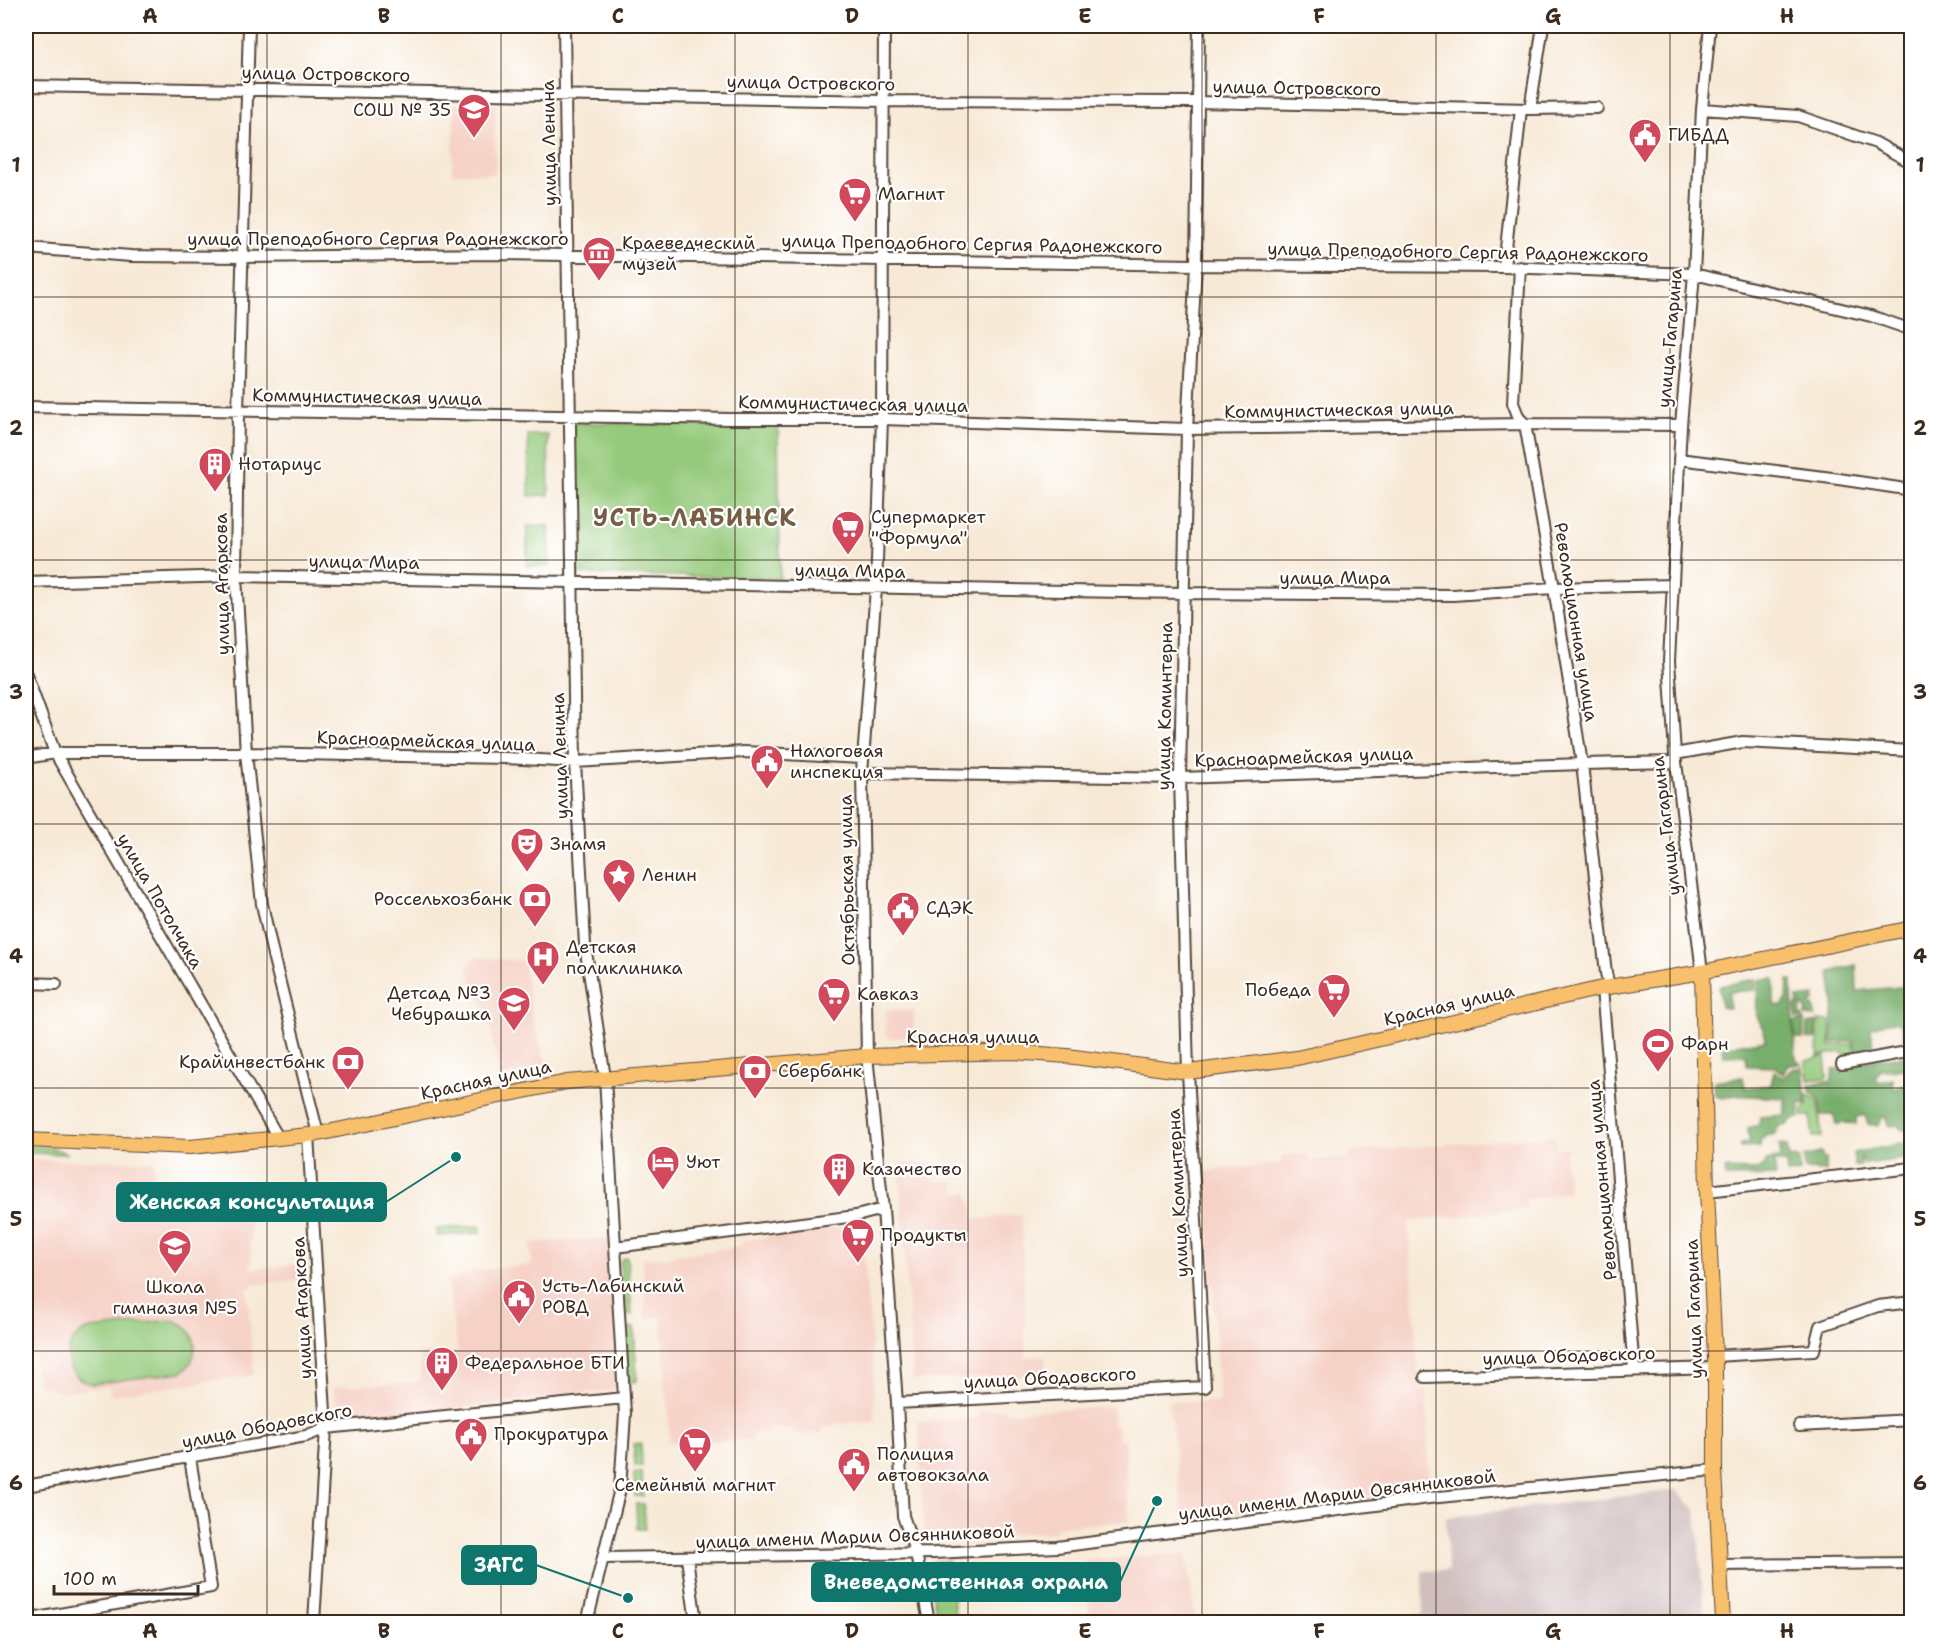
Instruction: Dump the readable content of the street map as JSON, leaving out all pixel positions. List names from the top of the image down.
{
  "streets": {
    "main road": ["улица Гагарина", "Красная улица"],
    "street": [
      "улица Островского",
      "улица Ленина",
      "улица Преподобного Сергия Радонежского",
      "Коммунистическая улица",
      "улица Мира",
      "улица Агаркова",
      "Революционная улица",
      "улица Коминтерна",
      "Красноармейская улица",
      "Октябрьская улица",
      "улица Потолчака",
      "улица Ободовского",
      "улица имени Марии Овсянниковой"
    ]
  },
  "crossings": [
    ["улица Островского", "улица Ленина"],
    ["улица Островского", "улица Агаркова"],
    ["улица Островского", "улица Коминтерна"],
    ["улица Островского", "Октябрьская улица"],
    ["улица Ленина", "улица Преподобного Сергия Радонежского"],
    ["улица Ленина", "Коммунистическая улица"],
    ["улица Ленина", "улица Мира"],
    ["улица Ленина", "Красноармейская улица"],
    ["улица Ленина", "Красная улица"],
    ["улица Ленина", "улица Ободовского"],
    ["улица Ленина", "улица имени Марии Овсянниковой"],
    ["улица Преподобного Сергия Радонежского", "улица Гагарина"],
    ["улица Преподобного Сергия Радонежского", "улица Агаркова"],
    ["улица Преподобного Сергия Радонежского", "Революционная улица"],
    ["улица Преподобного Сергия Радонежского", "улица Коминтерна"],
    ["улица Преподобного Сергия Радонежского", "Октябрьская улица"],
    ["улица Гагарина", "Коммунистическая улица"],
    ["улица Гагарина", "улица Мира"],
    ["улица Гагарина", "Красноармейская улица"],
    ["улица Гагарина", "Красная улица"],
    ["улица Гагарина", "улица Ободовского"],
    ["улица Гагарина", "улица имени Марии Овсянниковой"],
    ["Коммунистическая улица", "улица Агаркова"],
    ["Коммунистическая улица", "Революционная улица"],
    ["Коммунистическая улица", "улица Коминтерна"],
    ["Коммунистическая улица", "Октябрьская улица"],
    ["улица Мира", "улица Агаркова"],
    ["улица Мира", "Революционная улица"],
    ["улица Мира", "улица Коминтерна"],
    ["улица Мира", "Октябрьская улица"],
    ["улица Агаркова", "Красноармейская улица"],
    ["улица Агаркова", "Красная улица"],
    ["улица Агаркова", "улица Ободовского"],
    ["Революционная улица", "Красноармейская улица"],
    ["Революционная улица", "Красная улица"],
    ["Революционная улица", "улица Ободовского"],
    ["улица Коминтерна", "Красноармейская улица"],
    ["улица Коминтерна", "Красная улица"],
    ["улица Коминтерна", "улица Ободовского"],
    ["Красноармейская улица", "Октябрьская улица"],
    ["Красноармейская улица", "улица Потолчака"],
    ["Октябрьская улица", "Красная улица"],
    ["Октябрьская улица", "улица Ободовского"],
    ["Октябрьская улица", "улица имени Марии Овсянниковой"],
    ["улица Потолчака", "Красная улица"]
  ],
  "districts": ["УСТЬ-ЛАБИНСК"],
  "places": {
    "school or university": ["СОШ № 35", "Детсад №3 Чебурашка", "Школа гимназия №5"],
    "public building": [
      "ГИБДД",
      "Налоговая инспекция",
      "СДЭК",
      "Усть-Лабинский РОВД",
      "Прокуратура",
      "Полиция автовокзала"
    ],
    "supermarket": [
      "Магнит",
      "Супермаркет \"Формула\"",
      "Победа",
      "Кавказ",
      "Продукты",
      "Семейный магнит"
    ],
    "museum": ["Краеведческий музей"],
    "building": ["Нотариус", "Казачество", "Федеральное БТИ"],
    "theatre": ["Знамя"],
    "place": ["Ленин"],
    "bank": ["Россельхозбанк", "Крайинвестбанк", "Сбербанк"],
    "hospital": ["Детская поликлиника"],
    "sports": ["Фарн"],
    "other": ["Женская консультация", "Вневедомственная охрана", "ЗАГС"],
    "hotel": ["Уют"]
  },
  "scale_bar": "100 m",
  "grid": {
    "columns": [
      "A",
      "B",
      "C",
      "D",
      "E",
      "F",
      "G",
      "H"
    ],
    "rows": [
      "1",
      "2",
      "3",
      "4",
      "5",
      "6"
    ]
  }
}
